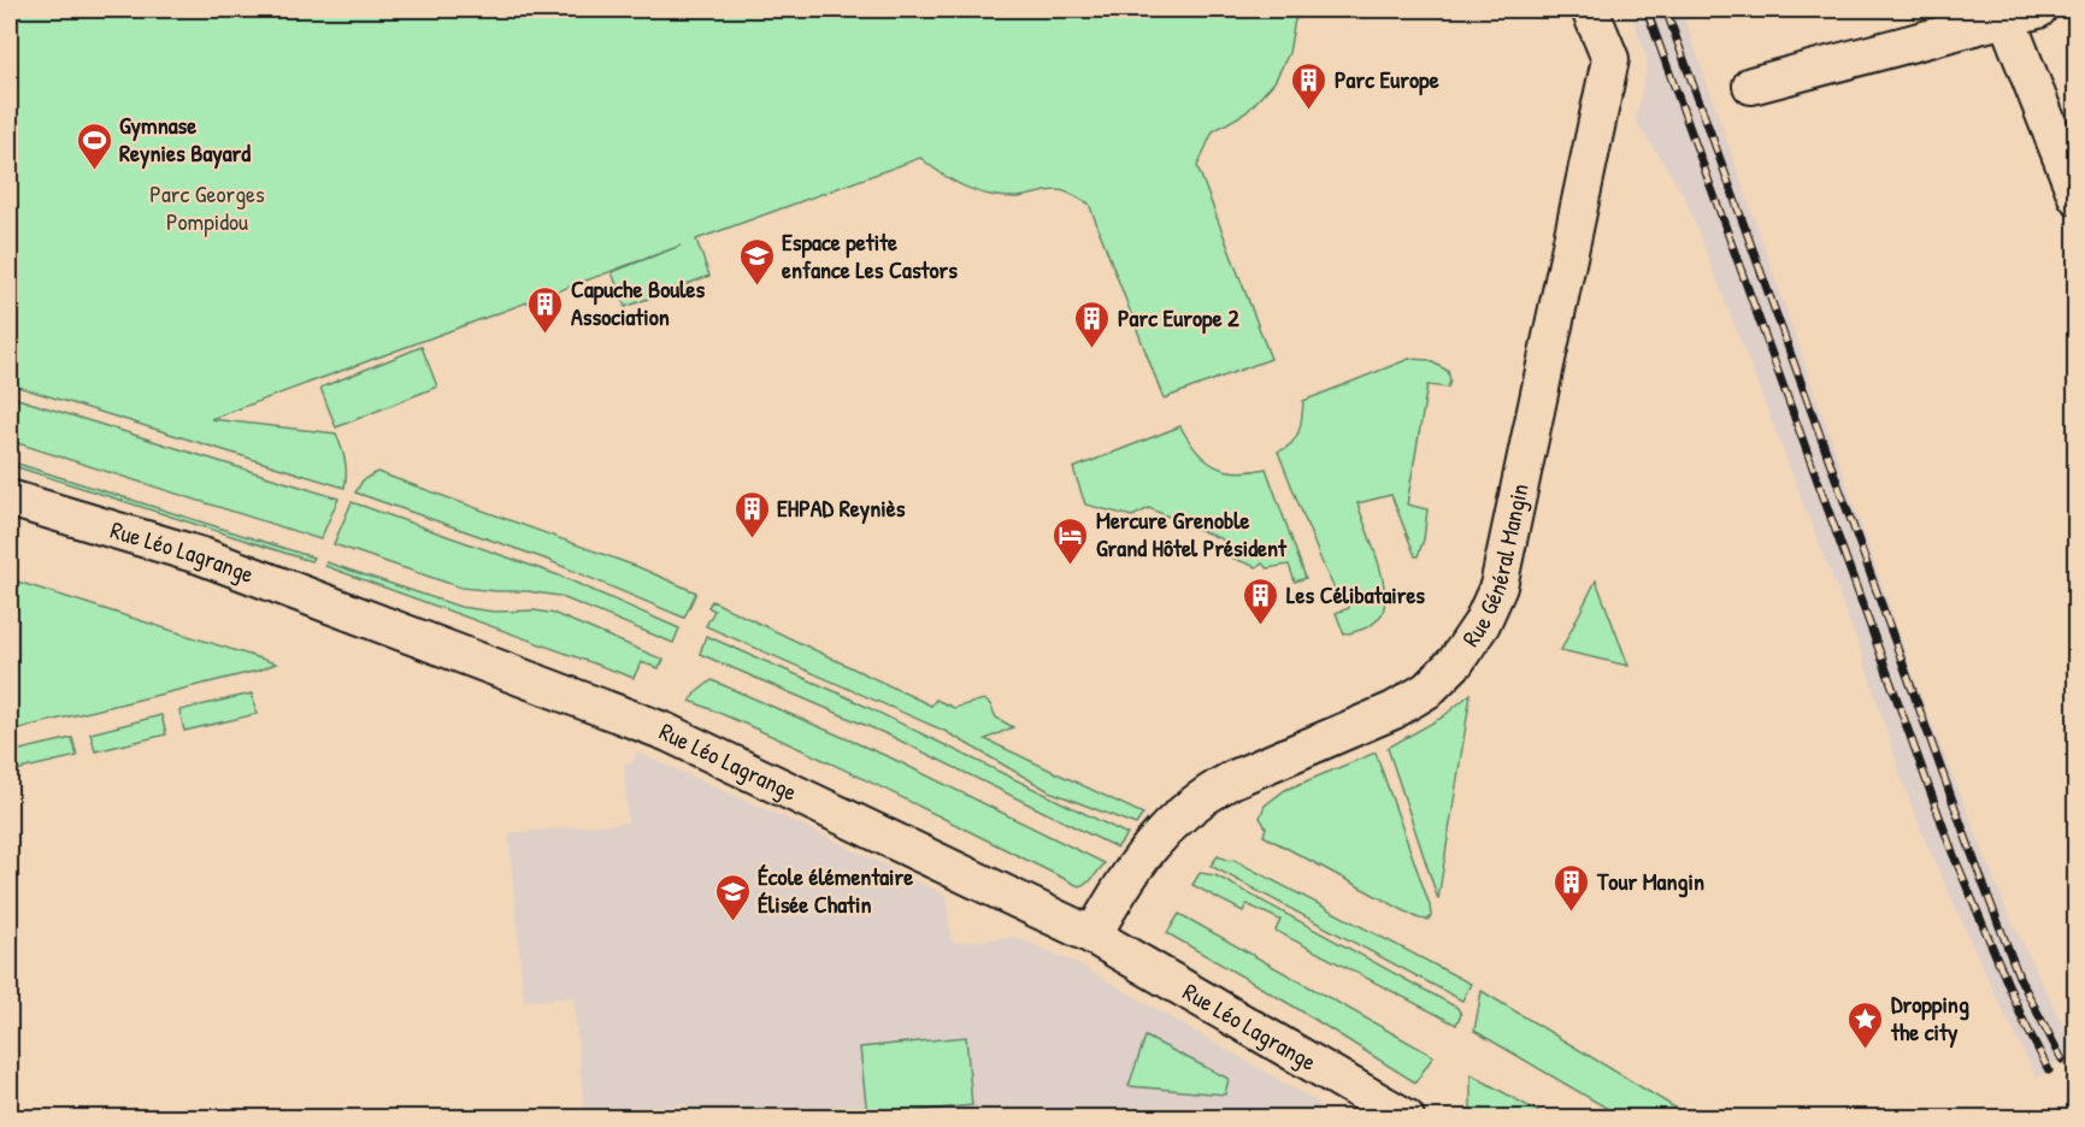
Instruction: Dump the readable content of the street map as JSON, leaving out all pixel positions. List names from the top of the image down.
{
  "streets": {
    "street": ["Rue Léo Lagrange", "Rue Général Mangin"]
  },
  "crossings": [
    ["Rue Léo Lagrange", "Rue Général Mangin"]
  ],
  "parks": ["Parc Georges Pompidou"],
  "places": {
    "building": [
      "Parc Europe",
      "Capuche Boules Association",
      "Parc Europe 2",
      "EHPAD Reyniès",
      "Les Célibataires",
      "Tour Mangin"
    ],
    "sports": ["Gymnase Reynies Bayard"],
    "school or university": ["Espace petite enfance Les Castors", "École élémentaire Élisée Chatin"],
    "hotel": ["Mercure Grenoble Grand Hôtel Président"],
    "place": ["Dropping the city"]
  }
}
